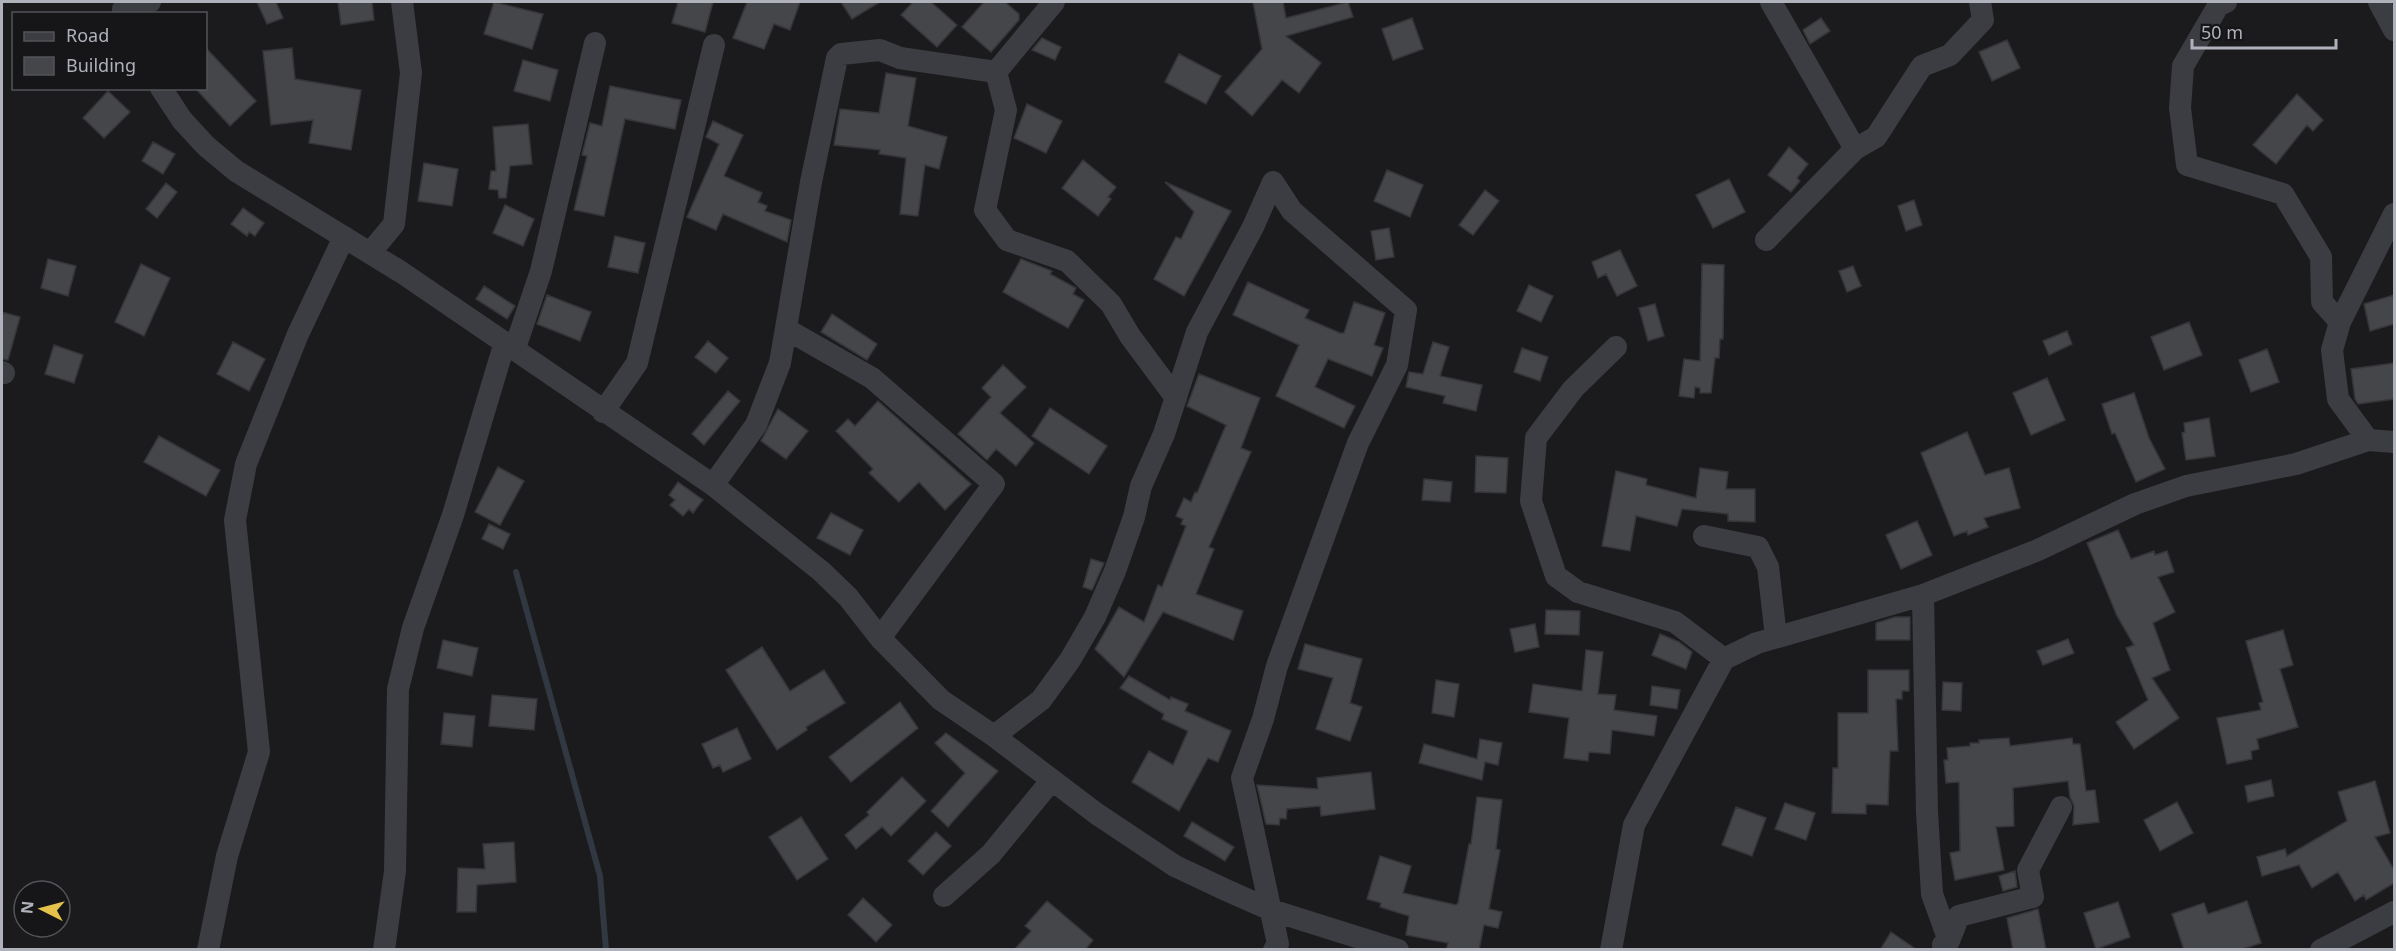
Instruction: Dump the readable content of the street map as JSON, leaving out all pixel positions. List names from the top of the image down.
{
  "legend": ["Road", "Building"],
  "scale_bar": "50 m",
  "north": "left"
}
